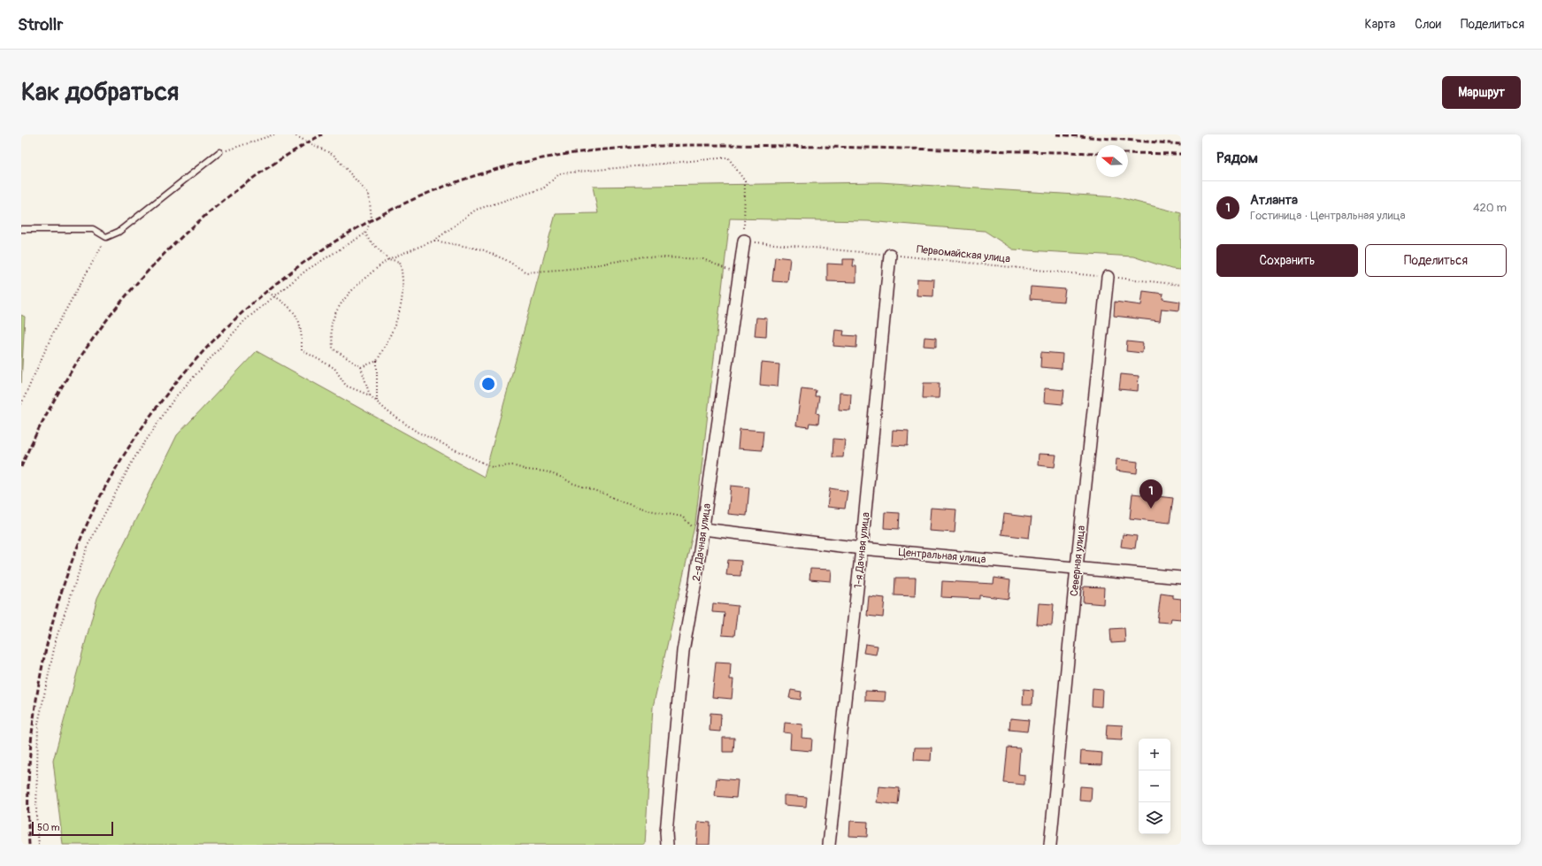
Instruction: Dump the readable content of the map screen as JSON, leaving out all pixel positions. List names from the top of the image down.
{
  "streets": {
    "street": [
      "2-я Дачная улица",
      "1-я Дачная улица",
      "Центральная улица",
      "Северная улица"
    ],
    "path": ["Первомайская улица"]
  },
  "crossings": [
    ["Первомайская улица", "2-я Дачная улица"],
    ["Первомайская улица", "1-я Дачная улица"],
    ["Первомайская улица", "Северная улица"],
    ["2-я Дачная улица", "Центральная улица"],
    ["1-я Дачная улица", "Центральная улица"],
    ["Центральная улица", "Северная улица"]
  ],
  "scale_bar": "50 m",
  "north": "left",
  "page": {
    "header": "Strollr",
    "nav": ["Карта", "Слои", "Поделиться"],
    "buttons": [
      "Маршрут",
      ["Сохранить", "Поделиться"]
    ],
    "title": "Как добраться",
    "heading": "Рядом",
    "list": [
      {
        "mark": "1",
        "name": "Атланта",
        "note": "Гостиница · Центральная улица",
        "value": "420 m"
      }
    ],
    "pins": "1",
    "map_buttons": ["+", "−"],
    "scale": "50 m"
  }
}
